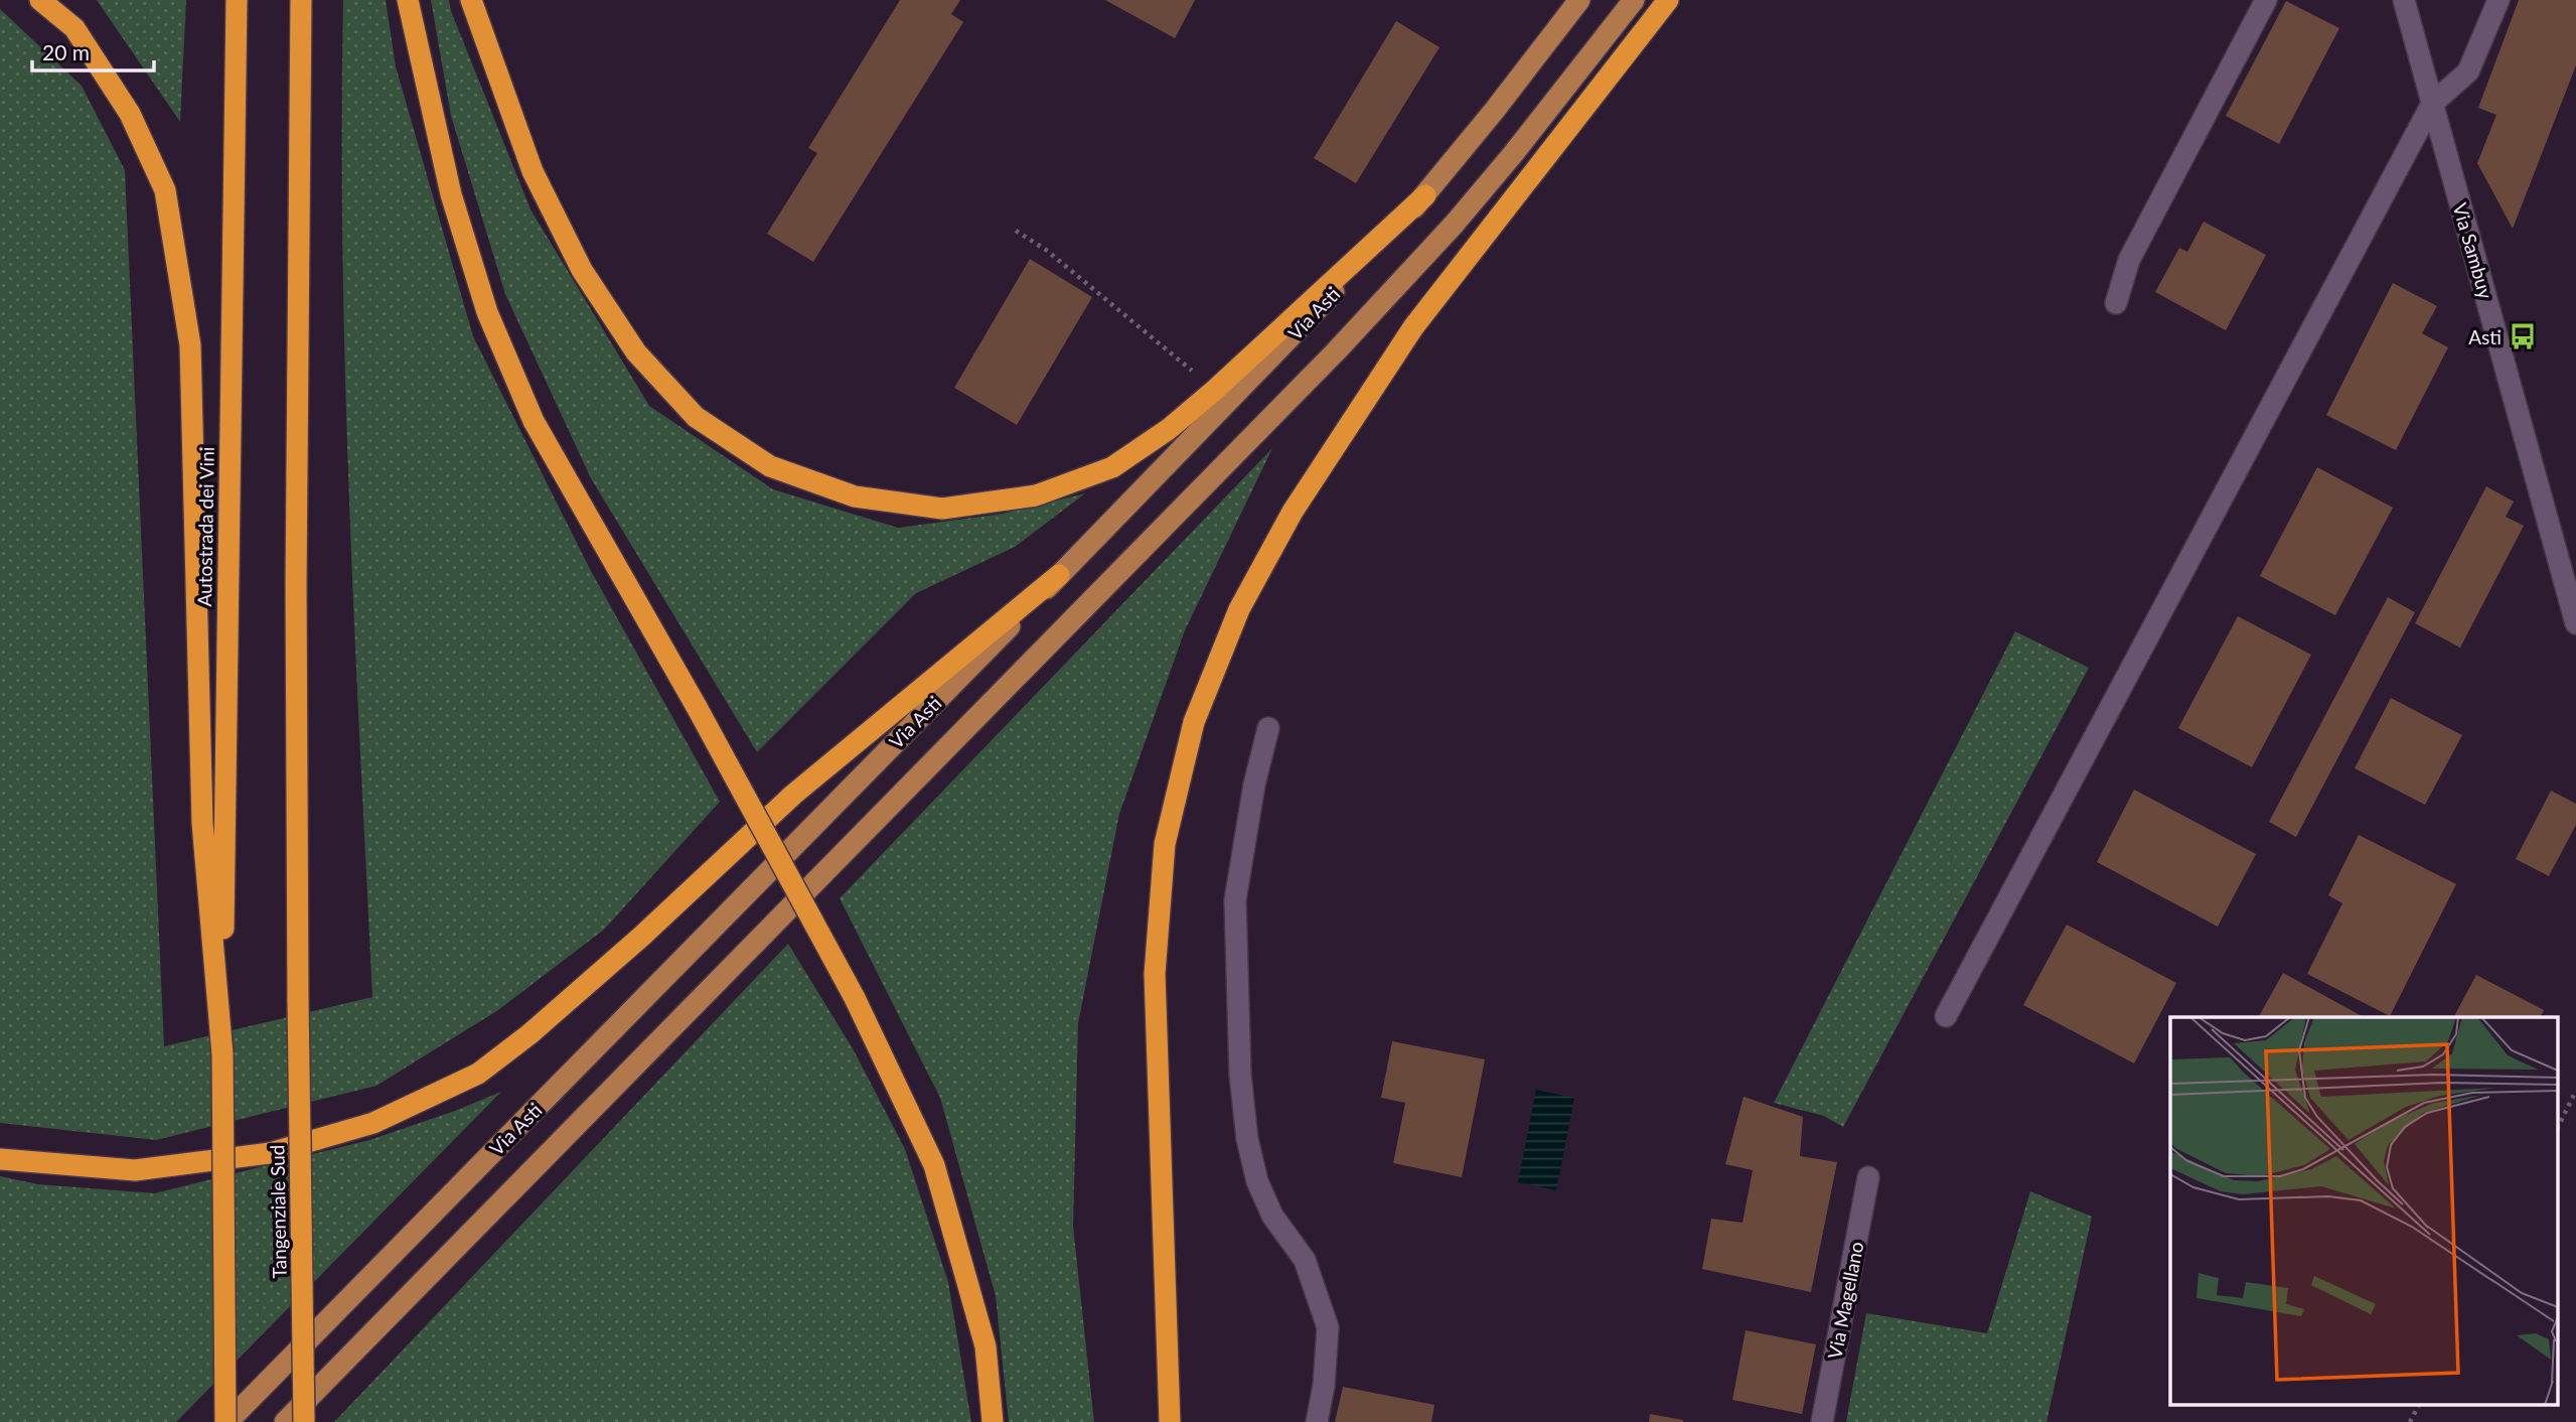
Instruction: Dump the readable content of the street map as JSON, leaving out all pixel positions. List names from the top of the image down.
{
  "streets": {
    "highway": ["Autostrada dei Vini", "Tangenziale Sud"],
    "main road": ["Via Asti"],
    "street": ["Via Sambuy", "Via Magellano"]
  },
  "places": {
    "bus stop": ["Asti"]
  },
  "scale_bar": "20 m"
}
